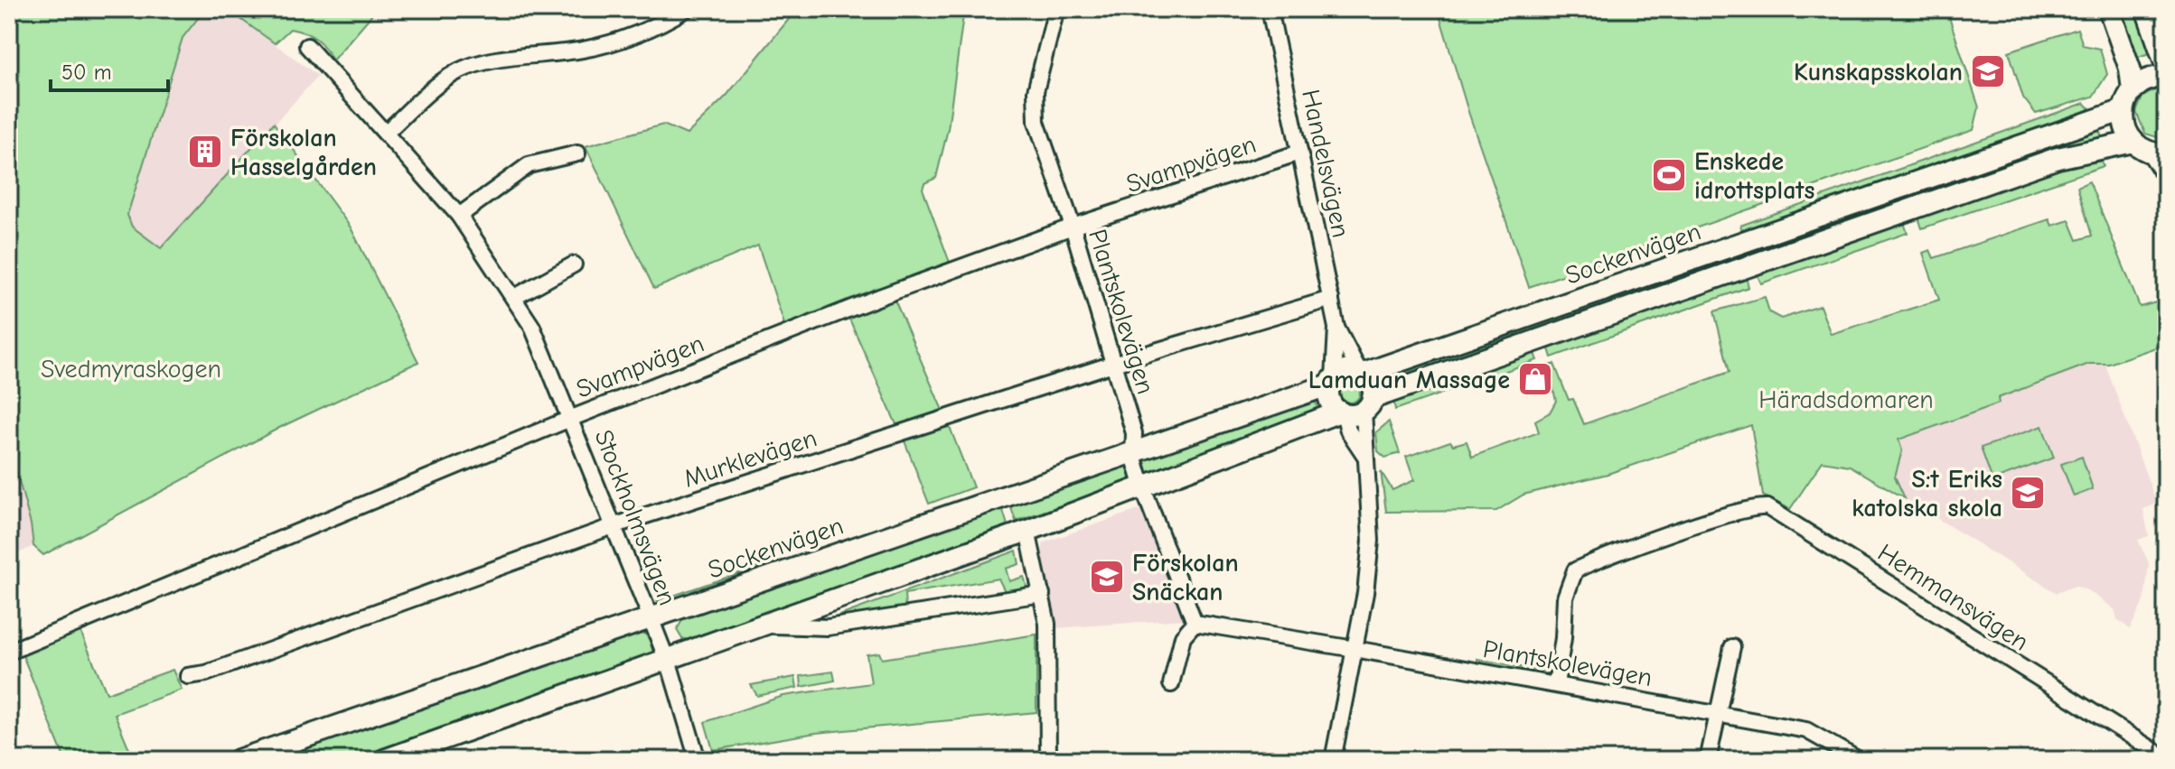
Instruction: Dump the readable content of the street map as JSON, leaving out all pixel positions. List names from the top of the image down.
{
  "streets": {
    "street": [
      "Svampvägen",
      "Handelsvägen",
      "Sockenvägen",
      "Plantskolevägen",
      "Murklevägen",
      "Stockholmsvägen",
      "Hemmansvägen"
    ]
  },
  "crossings": [
    ["Svampvägen", "Handelsvägen"],
    ["Svampvägen", "Plantskolevägen"],
    ["Svampvägen", "Stockholmsvägen"],
    ["Handelsvägen", "Sockenvägen"],
    ["Handelsvägen", "Murklevägen"],
    ["Sockenvägen", "Plantskolevägen"],
    ["Sockenvägen", "Stockholmsvägen"],
    ["Plantskolevägen", "Murklevägen"],
    ["Plantskolevägen", "Hemmansvägen"],
    ["Murklevägen", "Stockholmsvägen"]
  ],
  "parks": ["Svedmyraskogen", "Häradsdomaren"],
  "places": {
    "school or university": ["Kunskapsskolan", "S:t Eriks katolska skola", "Förskolan Snäckan"],
    "building": ["Förskolan Hasselgården"],
    "sports": ["Enskede idrottsplats"],
    "shop": ["Lamduan Massage"]
  },
  "scale_bar": "50 m"
}
